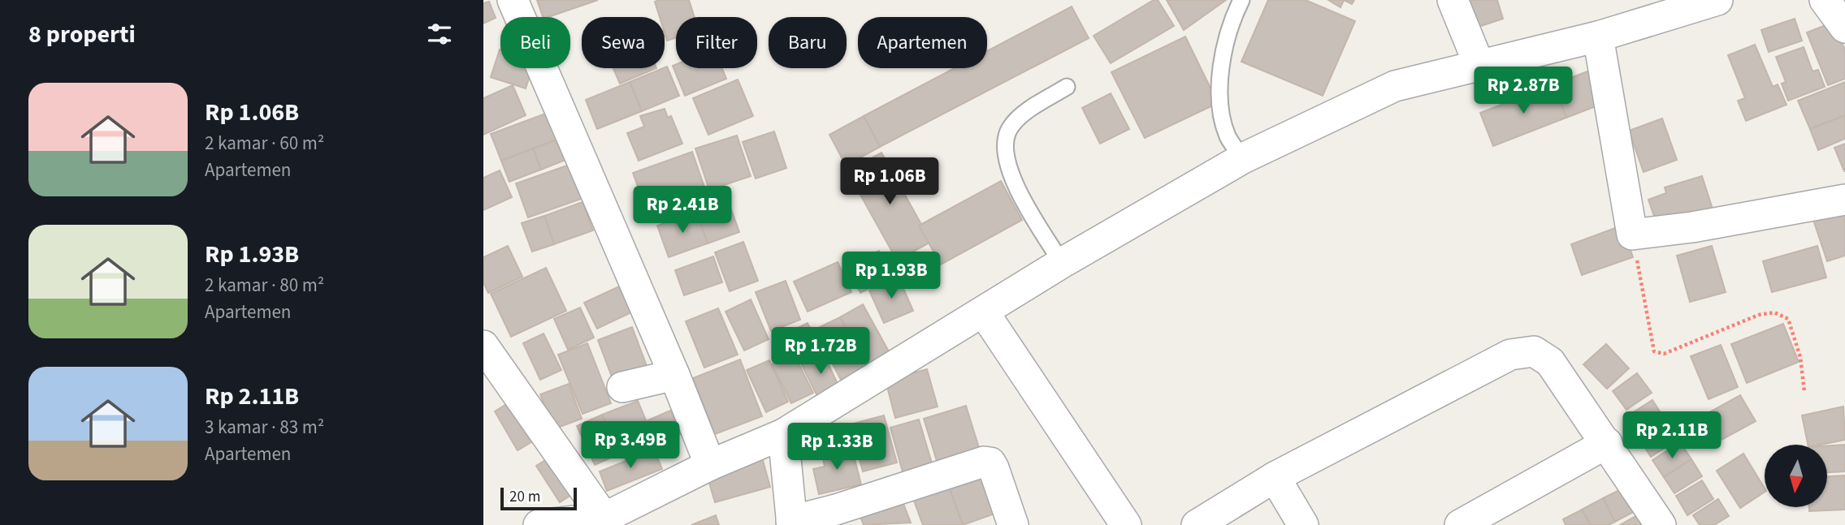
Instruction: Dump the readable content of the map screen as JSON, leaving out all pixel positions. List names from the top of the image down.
{
  "scale_bar": "20 m",
  "north": "bottom",
  "page": {
    "heading": "8 properti",
    "chip": [
      "Beli",
      "Sewa",
      "Filter",
      "Baru",
      "Apartemen"
    ],
    "price": [
      "Rp 2.87B",
      "Rp 1.06B",
      "Rp 2.41B",
      "Rp 1.93B",
      "Rp 1.72B",
      "Rp 2.11B",
      "Rp 3.49B",
      "Rp 1.33B"
    ],
    "list": [
      {
        "name": "Rp 1.06B",
        "note": "2 kamar · 60 m² · Apartemen"
      },
      {
        "name": "Rp 1.93B",
        "note": "2 kamar · 80 m² · Apartemen"
      },
      {
        "name": "Rp 2.11B",
        "note": "3 kamar · 83 m² · Apartemen"
      }
    ],
    "scale": "20 m"
  }
}
